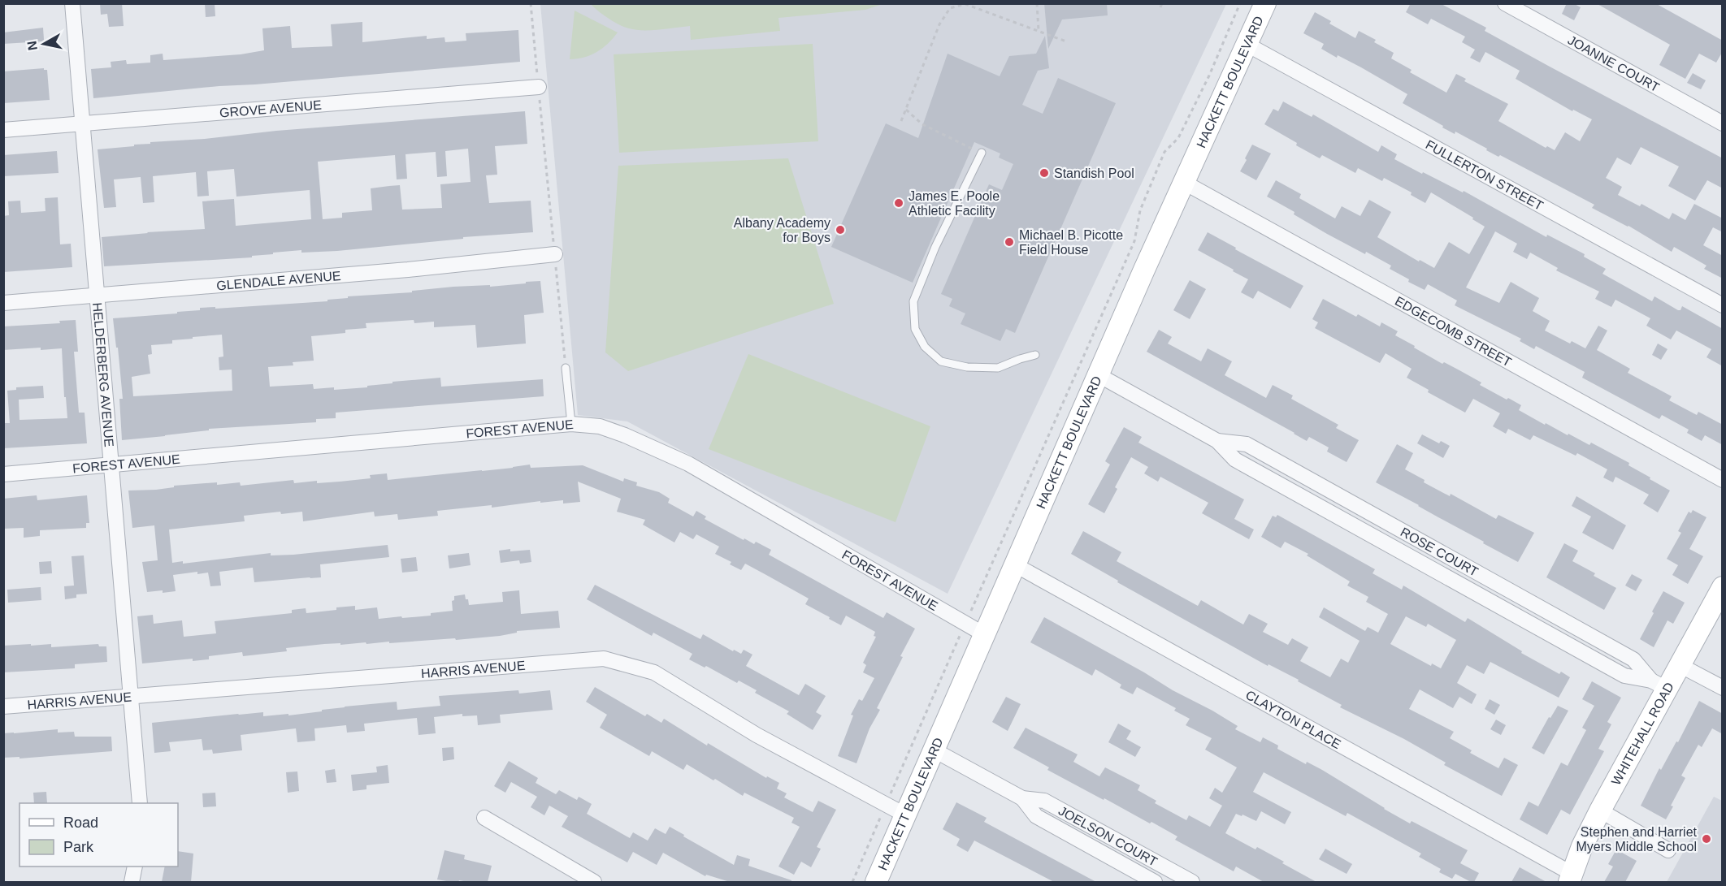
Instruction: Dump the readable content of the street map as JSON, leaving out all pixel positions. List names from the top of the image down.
{
  "streets": {
    "street": [
      "JOANNE COURT",
      "HACKETT BOULEVARD",
      "GROVE AVENUE",
      "FULLERTON STREET",
      "GLENDALE AVENUE",
      "EDGECOMB STREET",
      "HELDERBERG AVENUE",
      "FOREST AVENUE",
      "ROSE COURT",
      "HARRIS AVENUE",
      "CLAYTON PLACE",
      "WHITEHALL ROAD",
      "JOELSON COURT"
    ]
  },
  "crossings": [
    ["HACKETT BOULEVARD", "FULLERTON STREET"],
    ["HACKETT BOULEVARD", "EDGECOMB STREET"],
    ["HACKETT BOULEVARD", "FOREST AVENUE"],
    ["HACKETT BOULEVARD", "ROSE COURT"],
    ["HACKETT BOULEVARD", "HARRIS AVENUE"],
    ["HACKETT BOULEVARD", "CLAYTON PLACE"],
    ["HACKETT BOULEVARD", "JOELSON COURT"],
    ["GROVE AVENUE", "HELDERBERG AVENUE"],
    ["GLENDALE AVENUE", "HELDERBERG AVENUE"],
    ["HELDERBERG AVENUE", "FOREST AVENUE"],
    ["HELDERBERG AVENUE", "HARRIS AVENUE"],
    ["ROSE COURT", "WHITEHALL ROAD"],
    ["CLAYTON PLACE", "WHITEHALL ROAD"]
  ],
  "places": [
    "Standish Pool",
    "James E. Poole Athletic Facility",
    "Albany Academy for Boys",
    "Michael B. Picotte Field House",
    "Stephen and Harriet Myers Middle School"
  ],
  "legend": ["Road", "Park"],
  "north": "left"
}
